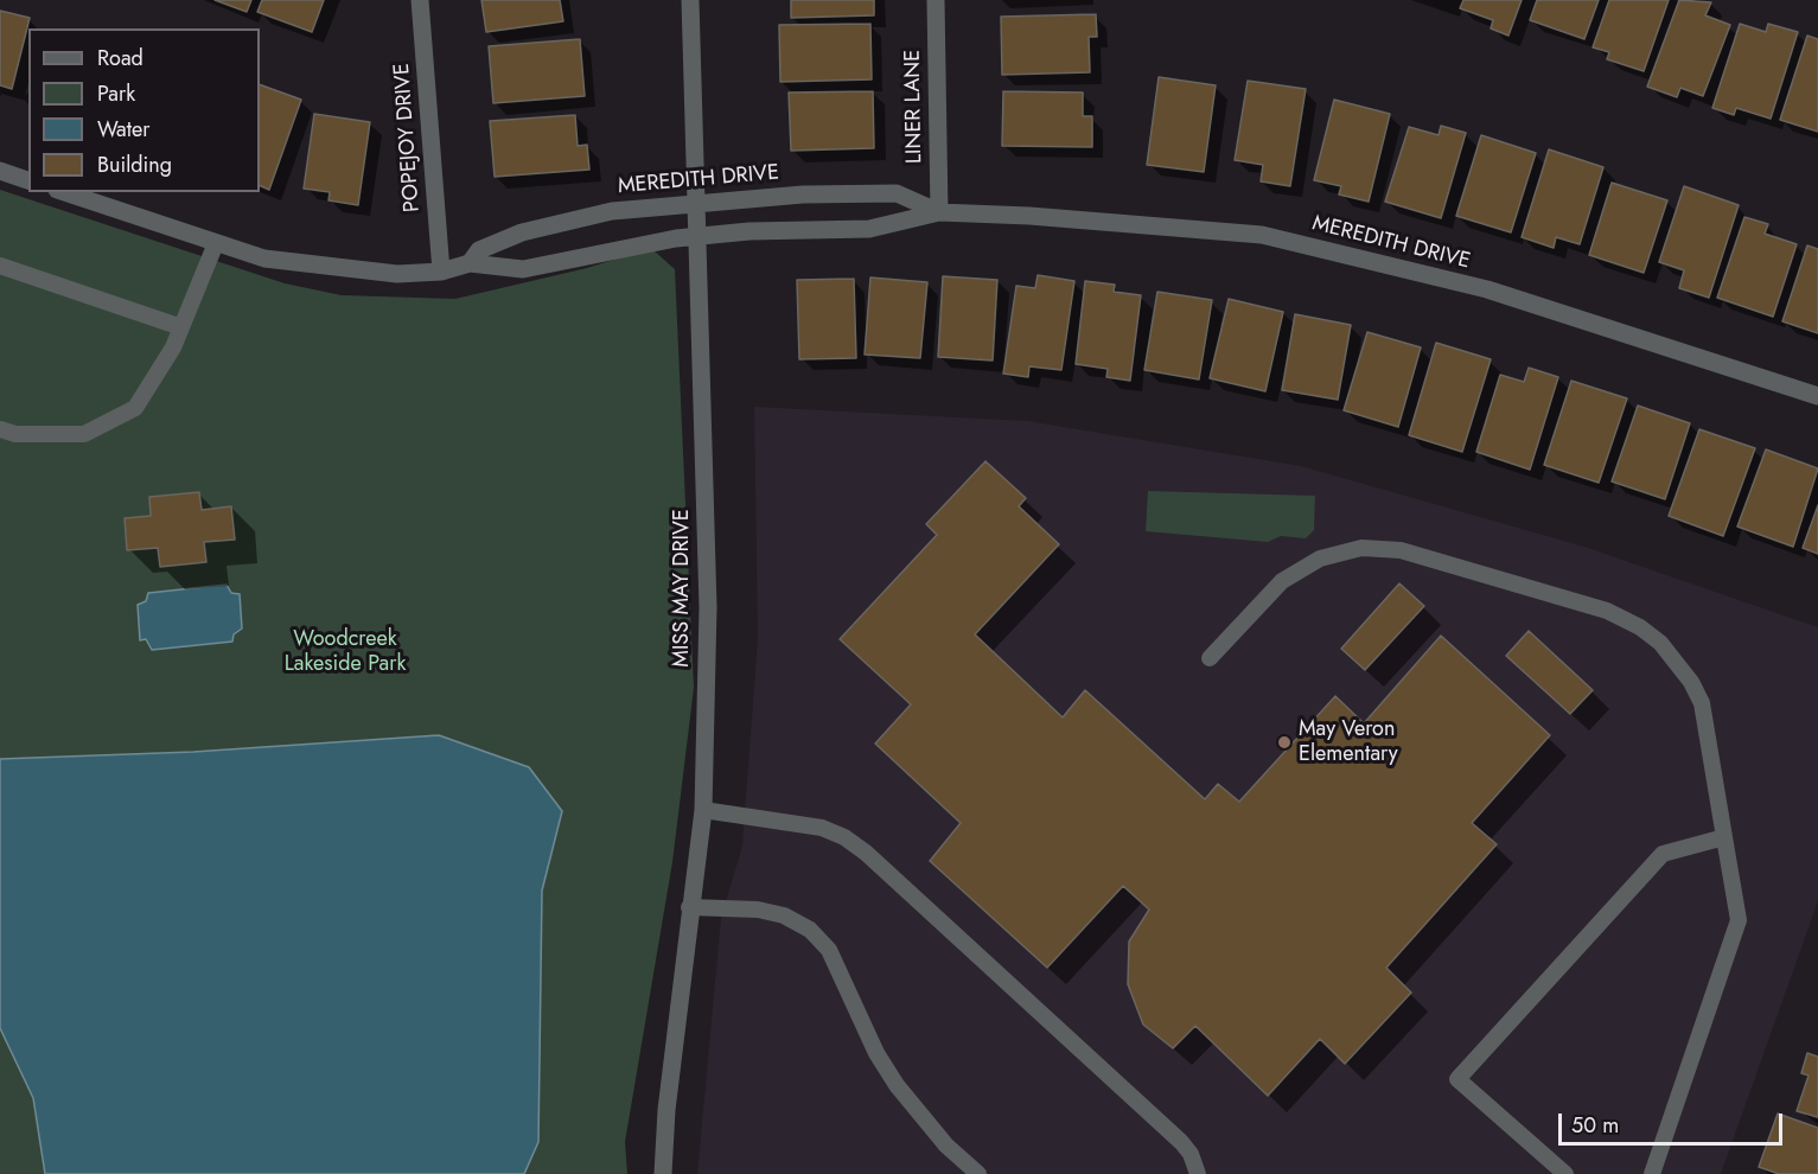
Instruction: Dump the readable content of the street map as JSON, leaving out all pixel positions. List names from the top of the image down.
{
  "streets": {
    "street": [
      "LINER LANE",
      "POPEJOY DRIVE",
      "MEREDITH DRIVE",
      "MISS MAY DRIVE"
    ]
  },
  "crossings": [
    ["LINER LANE", "MEREDITH DRIVE"],
    ["POPEJOY DRIVE", "MEREDITH DRIVE"],
    ["MEREDITH DRIVE", "MISS MAY DRIVE"]
  ],
  "parks": ["Woodcreek Lakeside Park"],
  "places": ["May Veron Elementary"],
  "legend": [
    "Road",
    "Park",
    "Water",
    "Building"
  ],
  "scale_bar": "50 m"
}
